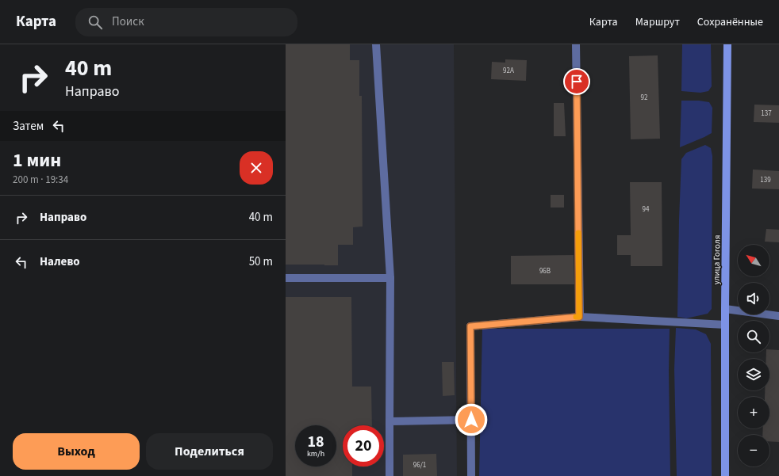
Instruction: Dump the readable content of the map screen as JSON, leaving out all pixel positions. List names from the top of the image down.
{
  "streets": {
    "street": ["улица Гоголя"]
  },
  "house_numbers": [
    "92А",
    "92",
    "137",
    "139",
    "94",
    "96В",
    "96/1"
  ],
  "north": "top left",
  "page": {
    "header": "Карта",
    "search": "Поиск",
    "nav": ["Карта", "Маршрут", "Сохранённые"],
    "turn": ["40 m", "Направо"],
    "then": "Затем",
    "heading": ["1 мин", "200 m · 19:34"],
    "list": [
      {
        "name": "Направо",
        "value": "40 m"
      },
      {
        "name": "Налево",
        "value": "50 m"
      }
    ],
    "map_buttons": ["+", "−"],
    "speed": "18 km/h",
    "limit": "20",
    "buttons": ["Выход", "Поделиться"]
  }
}
